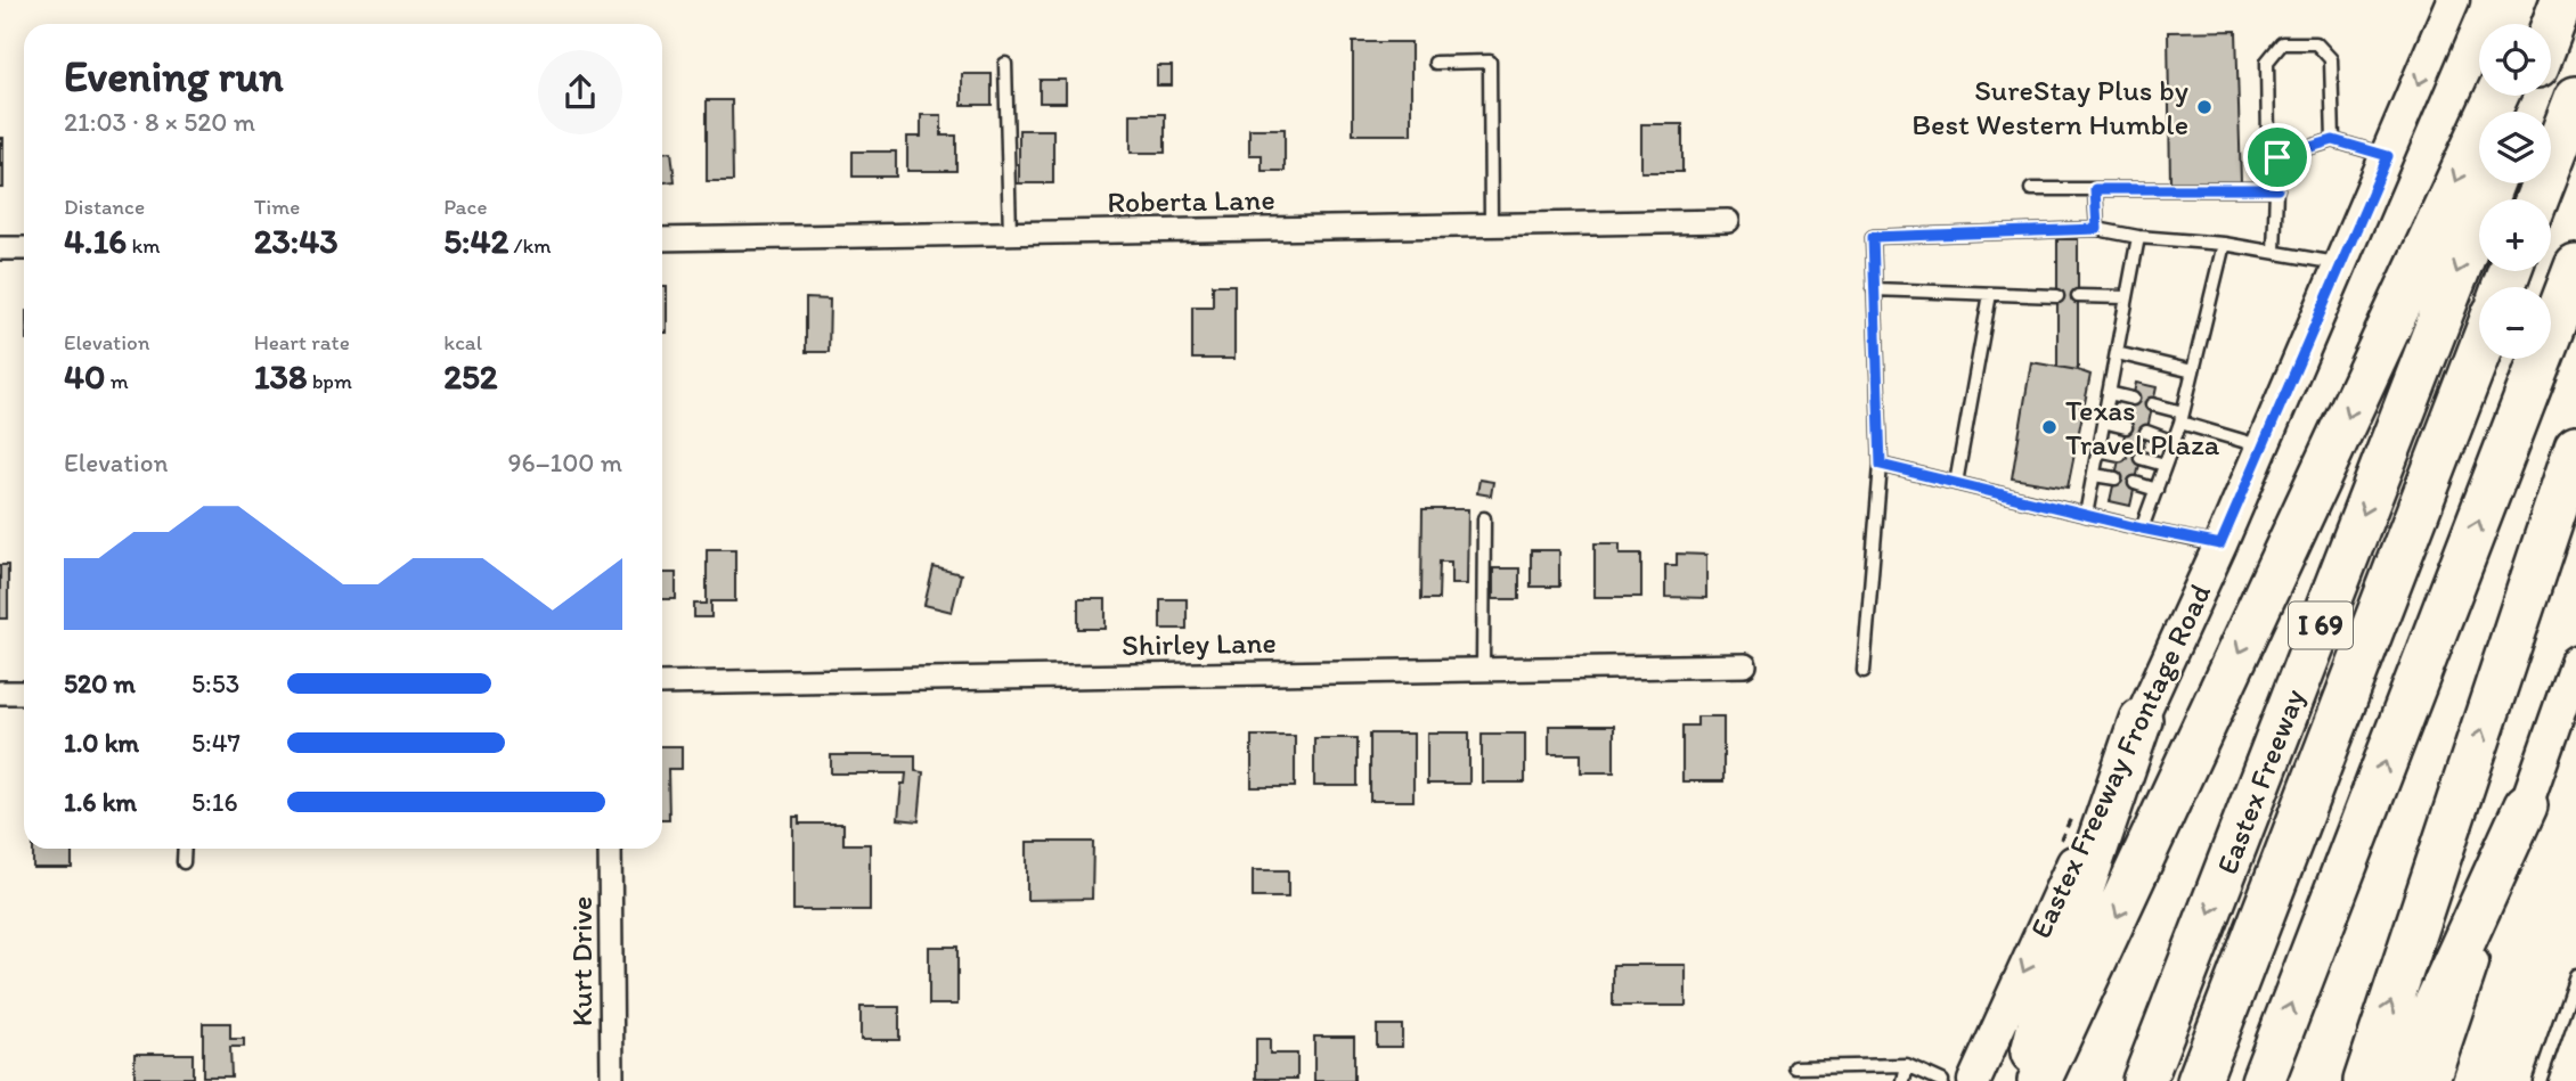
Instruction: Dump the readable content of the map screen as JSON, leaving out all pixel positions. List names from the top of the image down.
{
  "streets": {
    "highway": ["I 69", "Eastex Freeway"],
    "main road": ["Eastex Freeway Frontage Road"],
    "street": ["Roberta Lane", "Shirley Lane", "Kurt Drive"]
  },
  "one_way": ["Eastex Freeway Frontage Road"],
  "places": ["SureStay Plus by Best Western Humble", "Texas Travel Plaza"],
  "page": {
    "map_buttons": ["+", "−"],
    "heading": ["Evening run", "21:03 · 8 × 520 m"],
    "stats": [
      ["Distance", "4.16 km"],
      ["Time", "23:43"],
      ["Pace", "5:42 /km"],
      ["Elevation", "40 m"],
      ["Heart rate", "138 bpm"],
      ["kcal", "252"]
    ],
    "chart": ["Elevation", "96–100 m"],
    "list": [
      {
        "name": "520 m",
        "note": "5:53"
      },
      {
        "name": "1.0 km",
        "note": "5:47"
      },
      {
        "name": "1.6 km",
        "note": "5:16"
      }
    ]
  }
}
